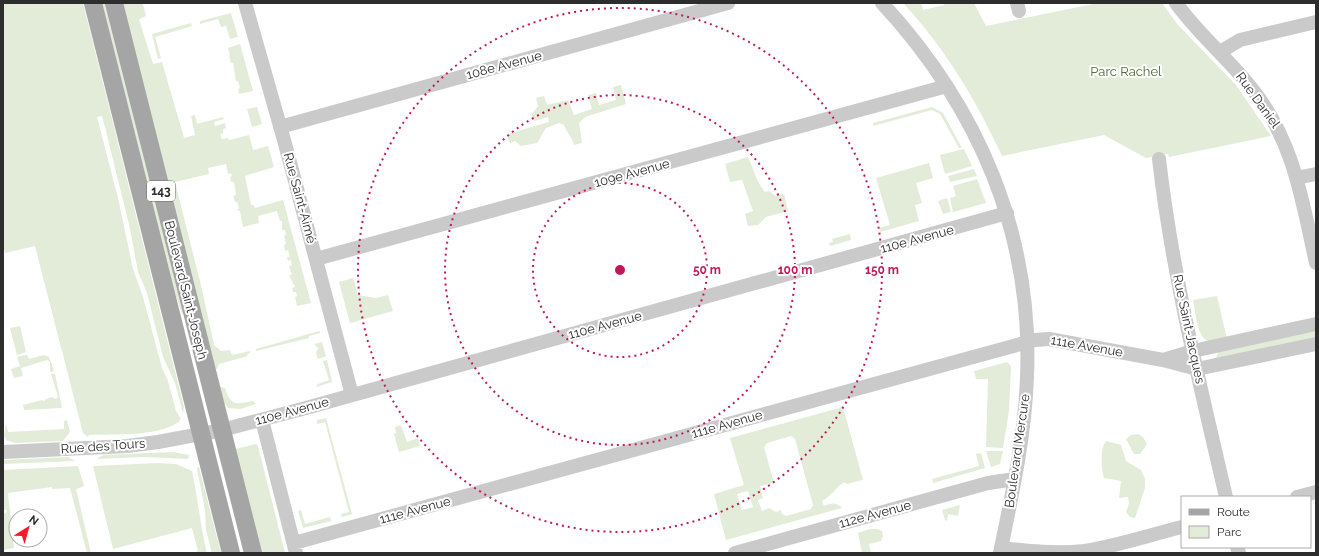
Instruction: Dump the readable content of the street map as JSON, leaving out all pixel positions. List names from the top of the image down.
{
  "streets": {
    "main road": ["143", "Boulevard Saint-Joseph"],
    "street": [
      "108e Avenue",
      "Rue Daniel",
      "109e Avenue",
      "Rue Saint-Aimé",
      "110e Avenue",
      "Rue Saint-Jacques",
      "111e Avenue",
      "Rue des Tours",
      "Boulevard Mercure",
      "112e Avenue"
    ]
  },
  "crossings": [
    ["108e Avenue", "Rue Saint-Aimé"],
    ["109e Avenue", "Rue Saint-Aimé"],
    ["109e Avenue", "Boulevard Mercure"],
    ["Rue Saint-Aimé", "110e Avenue"],
    ["110e Avenue", "Boulevard Saint-Joseph"],
    ["110e Avenue", "Rue des Tours"],
    ["110e Avenue", "Boulevard Mercure"],
    ["Boulevard Saint-Joseph", "Rue des Tours"],
    ["Rue Saint-Jacques", "111e Avenue"],
    ["111e Avenue", "Boulevard Mercure"],
    ["Boulevard Mercure", "112e Avenue"]
  ],
  "parks": ["Parc Rachel"],
  "legend": ["Route", "Parc"],
  "north": "top right",
  "rings": ["50 m", "100 m", "150 m"]
}
